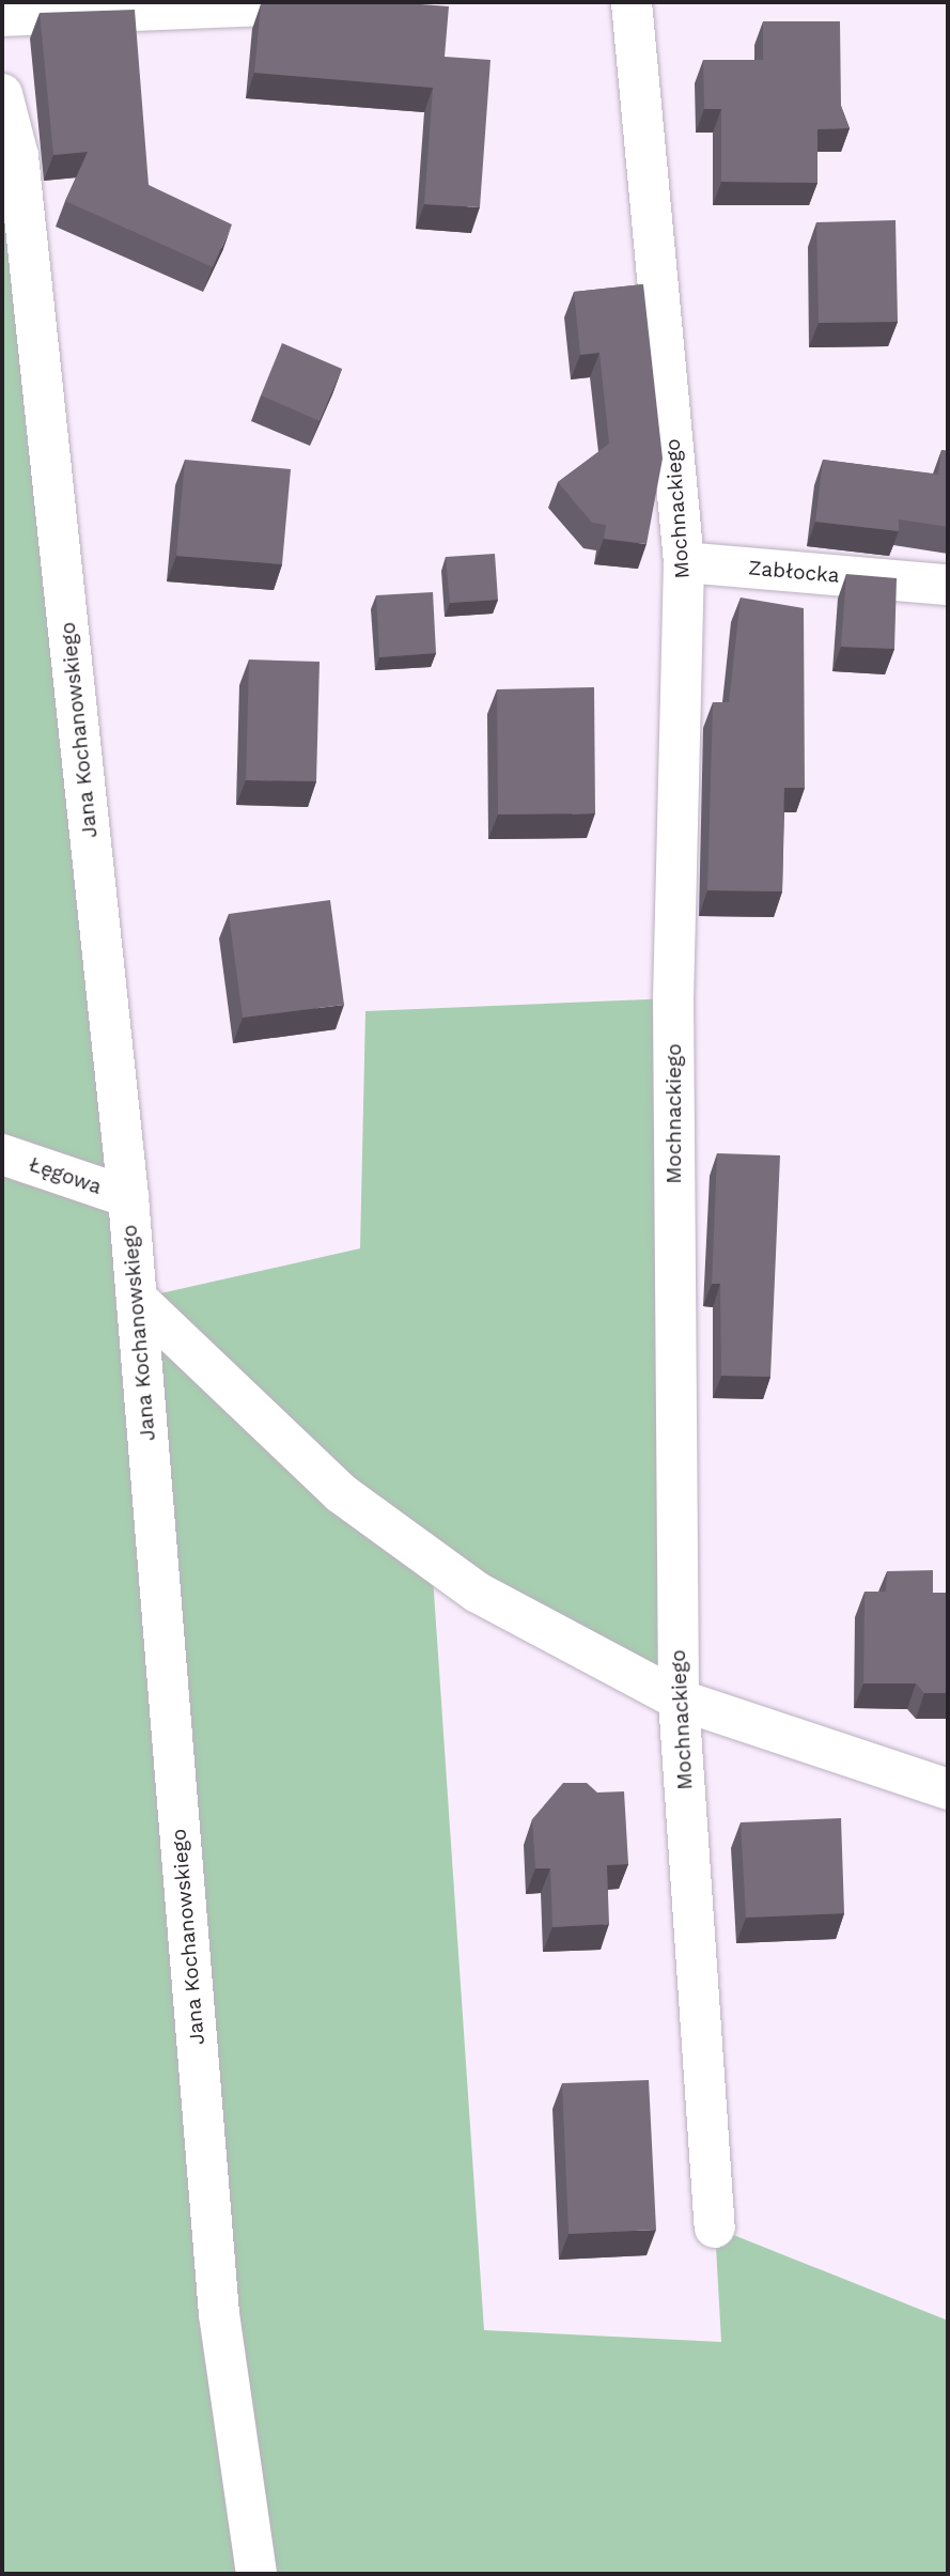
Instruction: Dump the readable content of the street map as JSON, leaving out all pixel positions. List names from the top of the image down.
{
  "streets": {
    "street": [
      "Mochnackiego",
      "Zabłocka",
      "Jana Kochanowskiego",
      "Łęgowa"
    ]
  },
  "crossings": [
    ["Mochnackiego", "Zabłocka"],
    ["Jana Kochanowskiego", "Łęgowa"]
  ]
}
